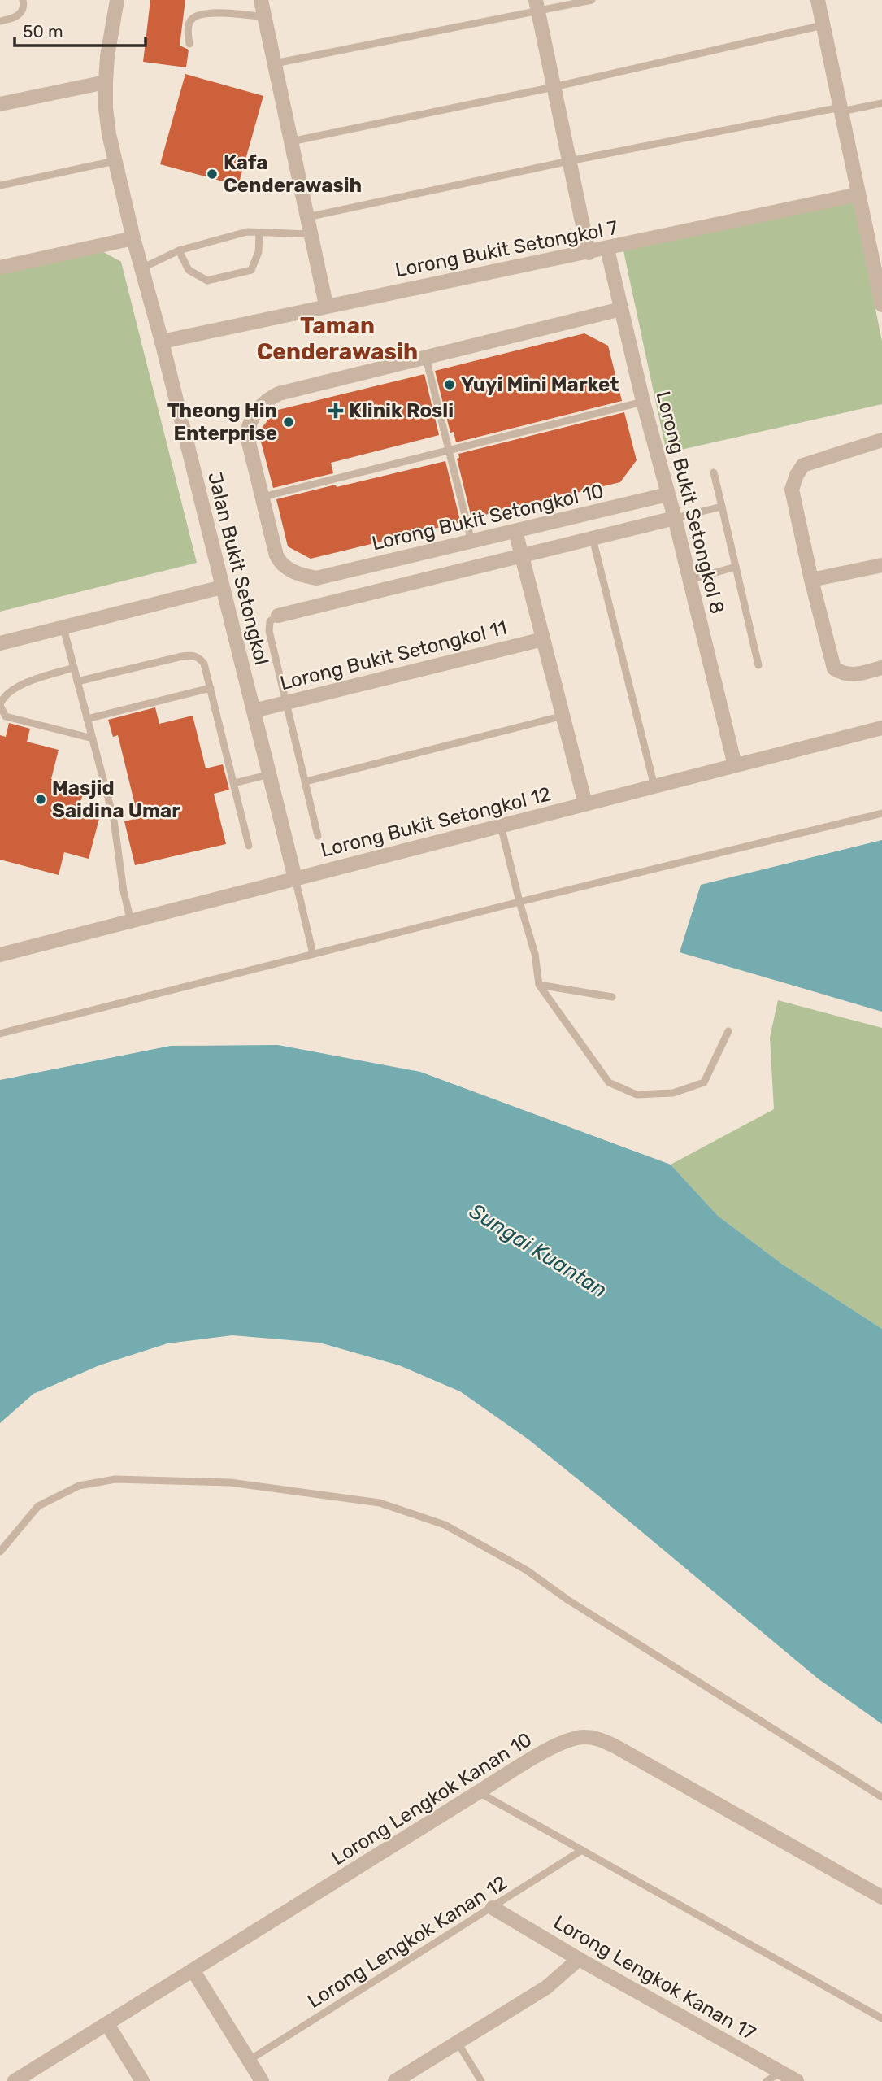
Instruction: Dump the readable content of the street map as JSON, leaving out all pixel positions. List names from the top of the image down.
{
  "streets": {
    "street": [
      "Lorong Bukit Setongkol 7",
      "Lorong Bukit Setongkol 8",
      "Lorong Bukit Setongkol 10",
      "Jalan Bukit Setongkol",
      "Lorong Bukit Setongkol 11",
      "Lorong Bukit Setongkol 12",
      "Lorong Lengkok Kanan 10",
      "Lorong Lengkok Kanan 17"
    ],
    "lane": ["Lorong Lengkok Kanan 12"]
  },
  "crossings": [
    ["Lorong Bukit Setongkol 7", "Lorong Bukit Setongkol 8"],
    ["Lorong Bukit Setongkol 7", "Jalan Bukit Setongkol"],
    ["Lorong Bukit Setongkol 8", "Lorong Bukit Setongkol 10"],
    ["Lorong Bukit Setongkol 8", "Lorong Bukit Setongkol 12"],
    ["Jalan Bukit Setongkol", "Lorong Bukit Setongkol 11"],
    ["Jalan Bukit Setongkol", "Lorong Bukit Setongkol 12"],
    ["Lorong Lengkok Kanan 12", "Lorong Lengkok Kanan 17"]
  ],
  "districts": ["Taman Cenderawasih"],
  "water": ["Sungai Kuantan"],
  "places": {
    "other": [
      "Kafa Cenderawasih",
      "Yuyi Mini Market",
      "Theong Hin Enterprise",
      "Masjid Saidina Umar"
    ],
    "health": ["Klinik Rosli"]
  },
  "scale_bar": "50 m"
}
